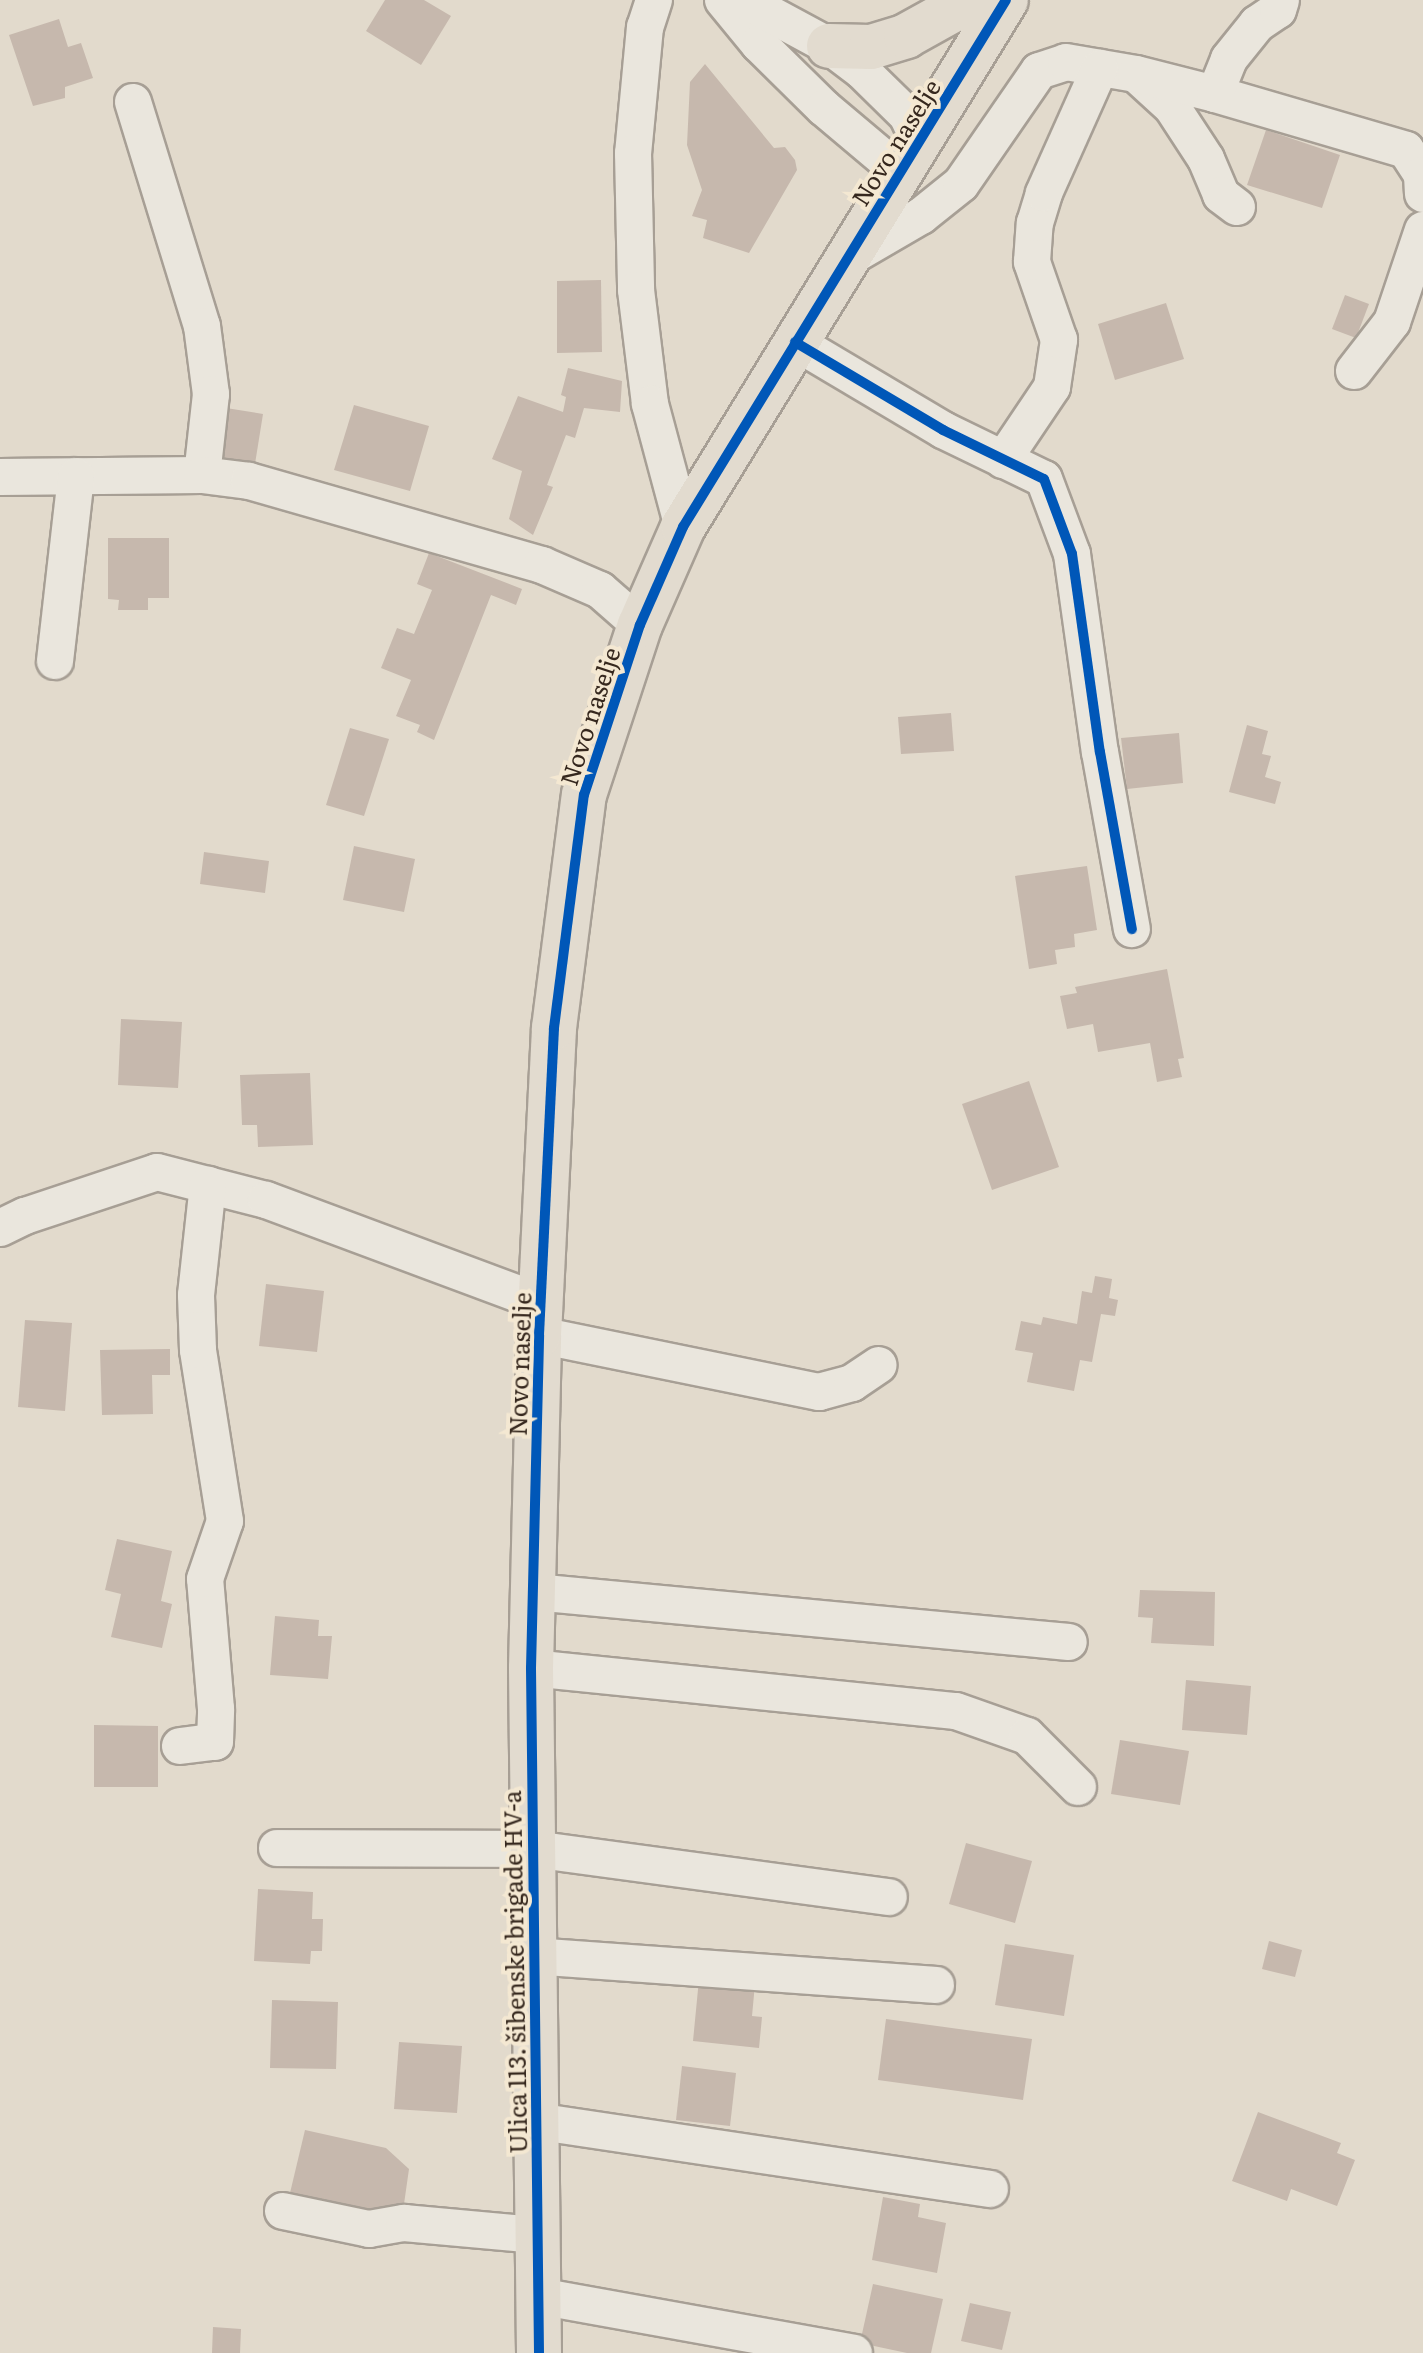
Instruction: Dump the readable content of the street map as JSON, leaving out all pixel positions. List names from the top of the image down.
{
  "streets": {
    "main road": ["Novo naselje", "Ulica 113. šibenske brigade HV-a"]
  },
  "crossings": [
    ["Novo naselje", "Ulica 113. šibenske brigade HV-a"]
  ]
}
